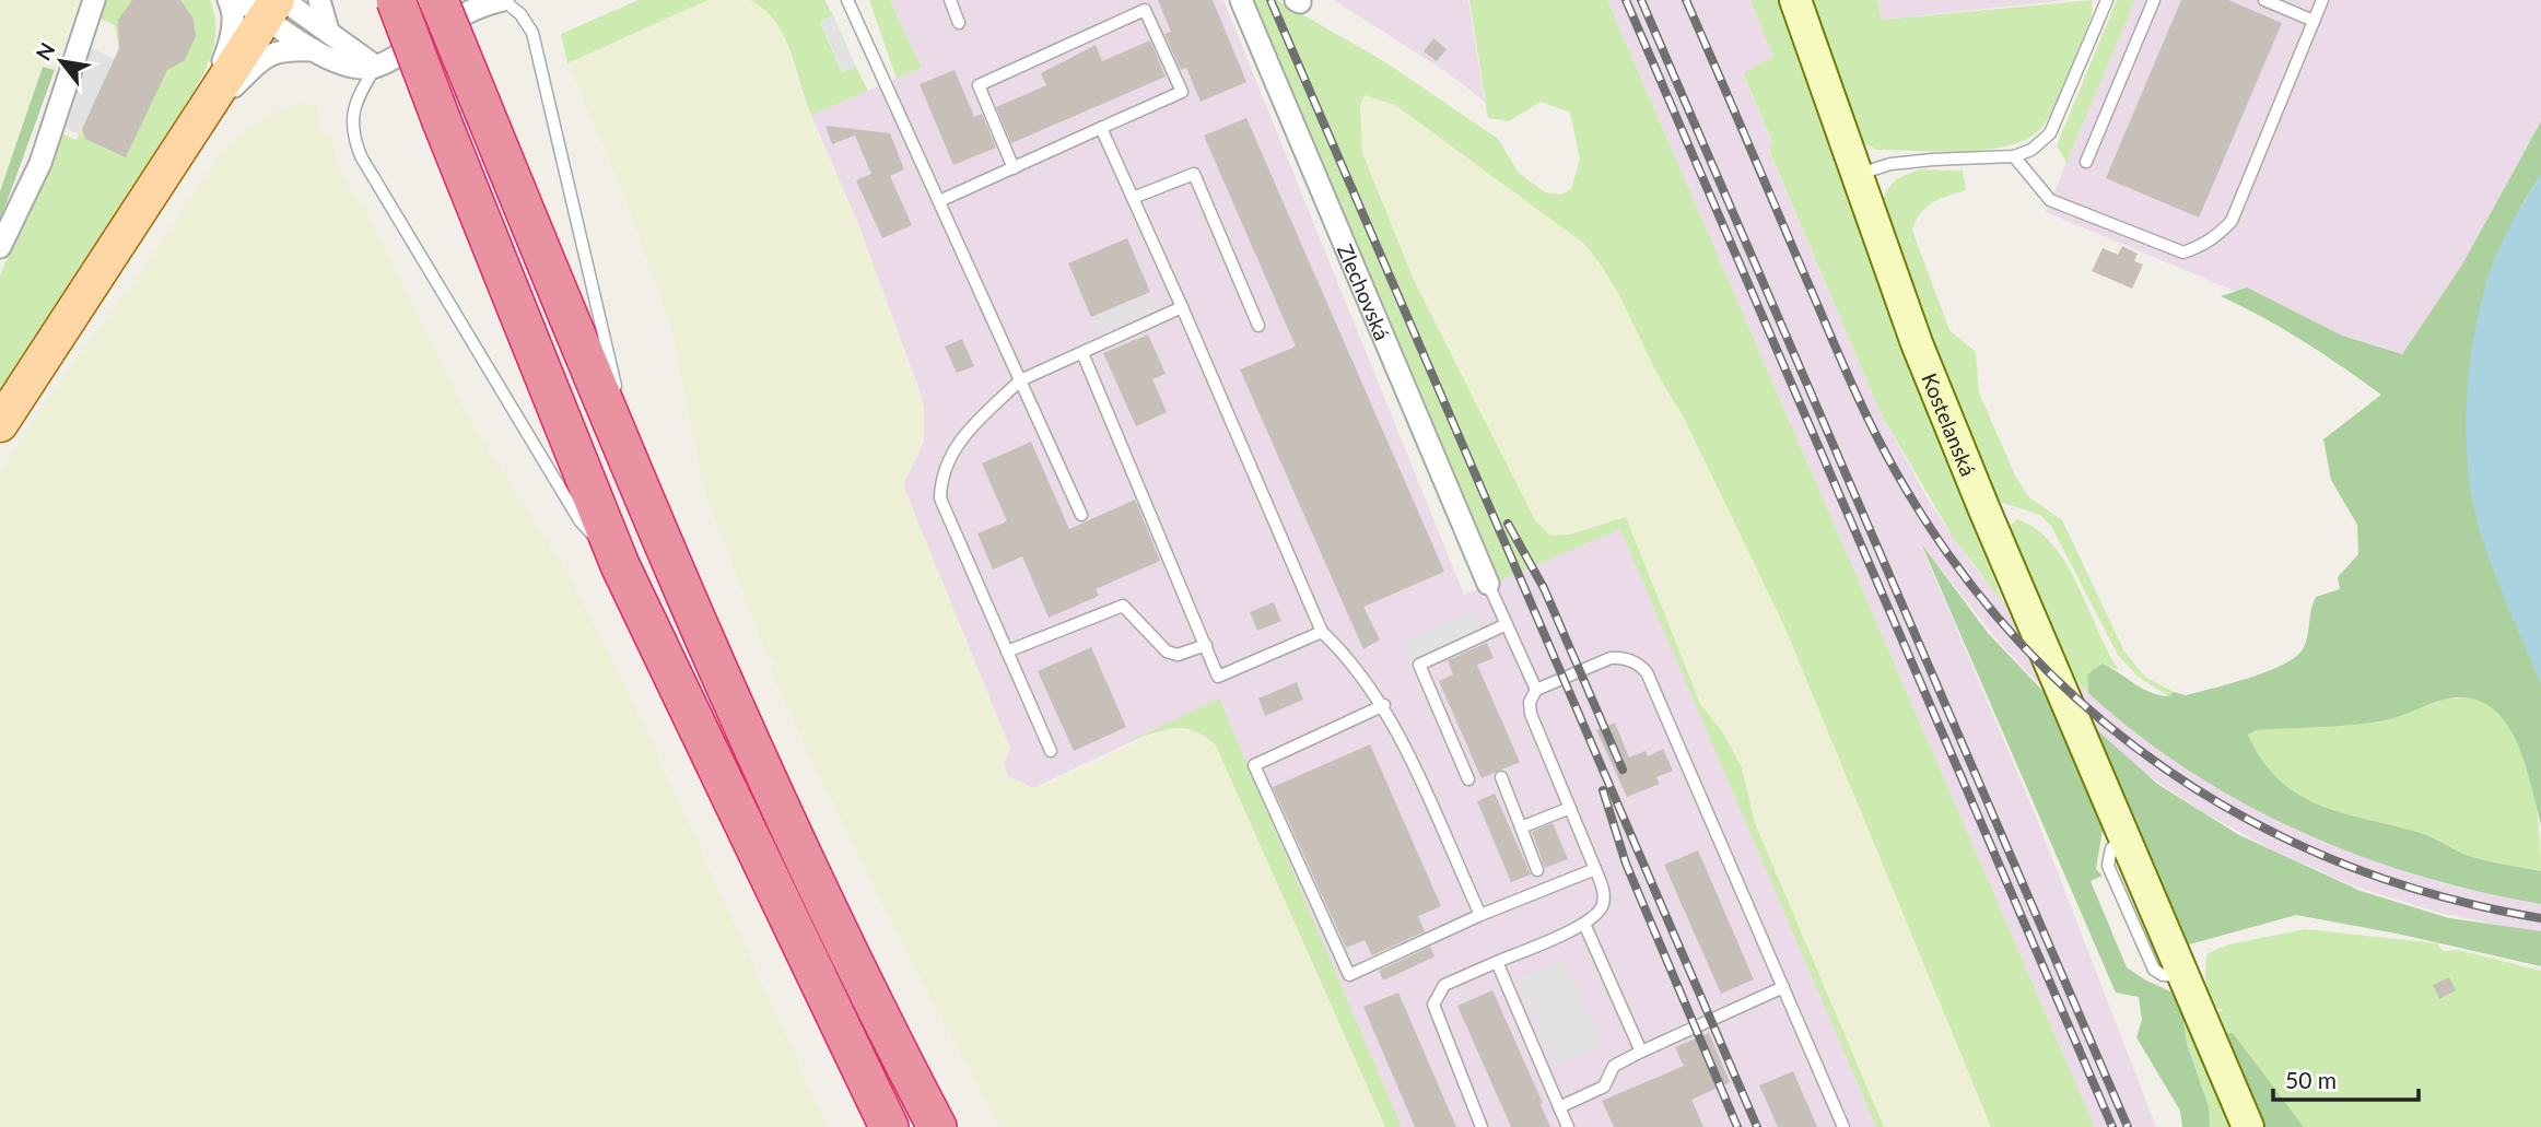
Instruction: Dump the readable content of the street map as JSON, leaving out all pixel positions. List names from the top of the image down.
{
  "streets": {
    "main road": ["Kostelanská"],
    "street": ["Zlechovská"]
  },
  "scale_bar": "50 m",
  "north": "top left"
}
